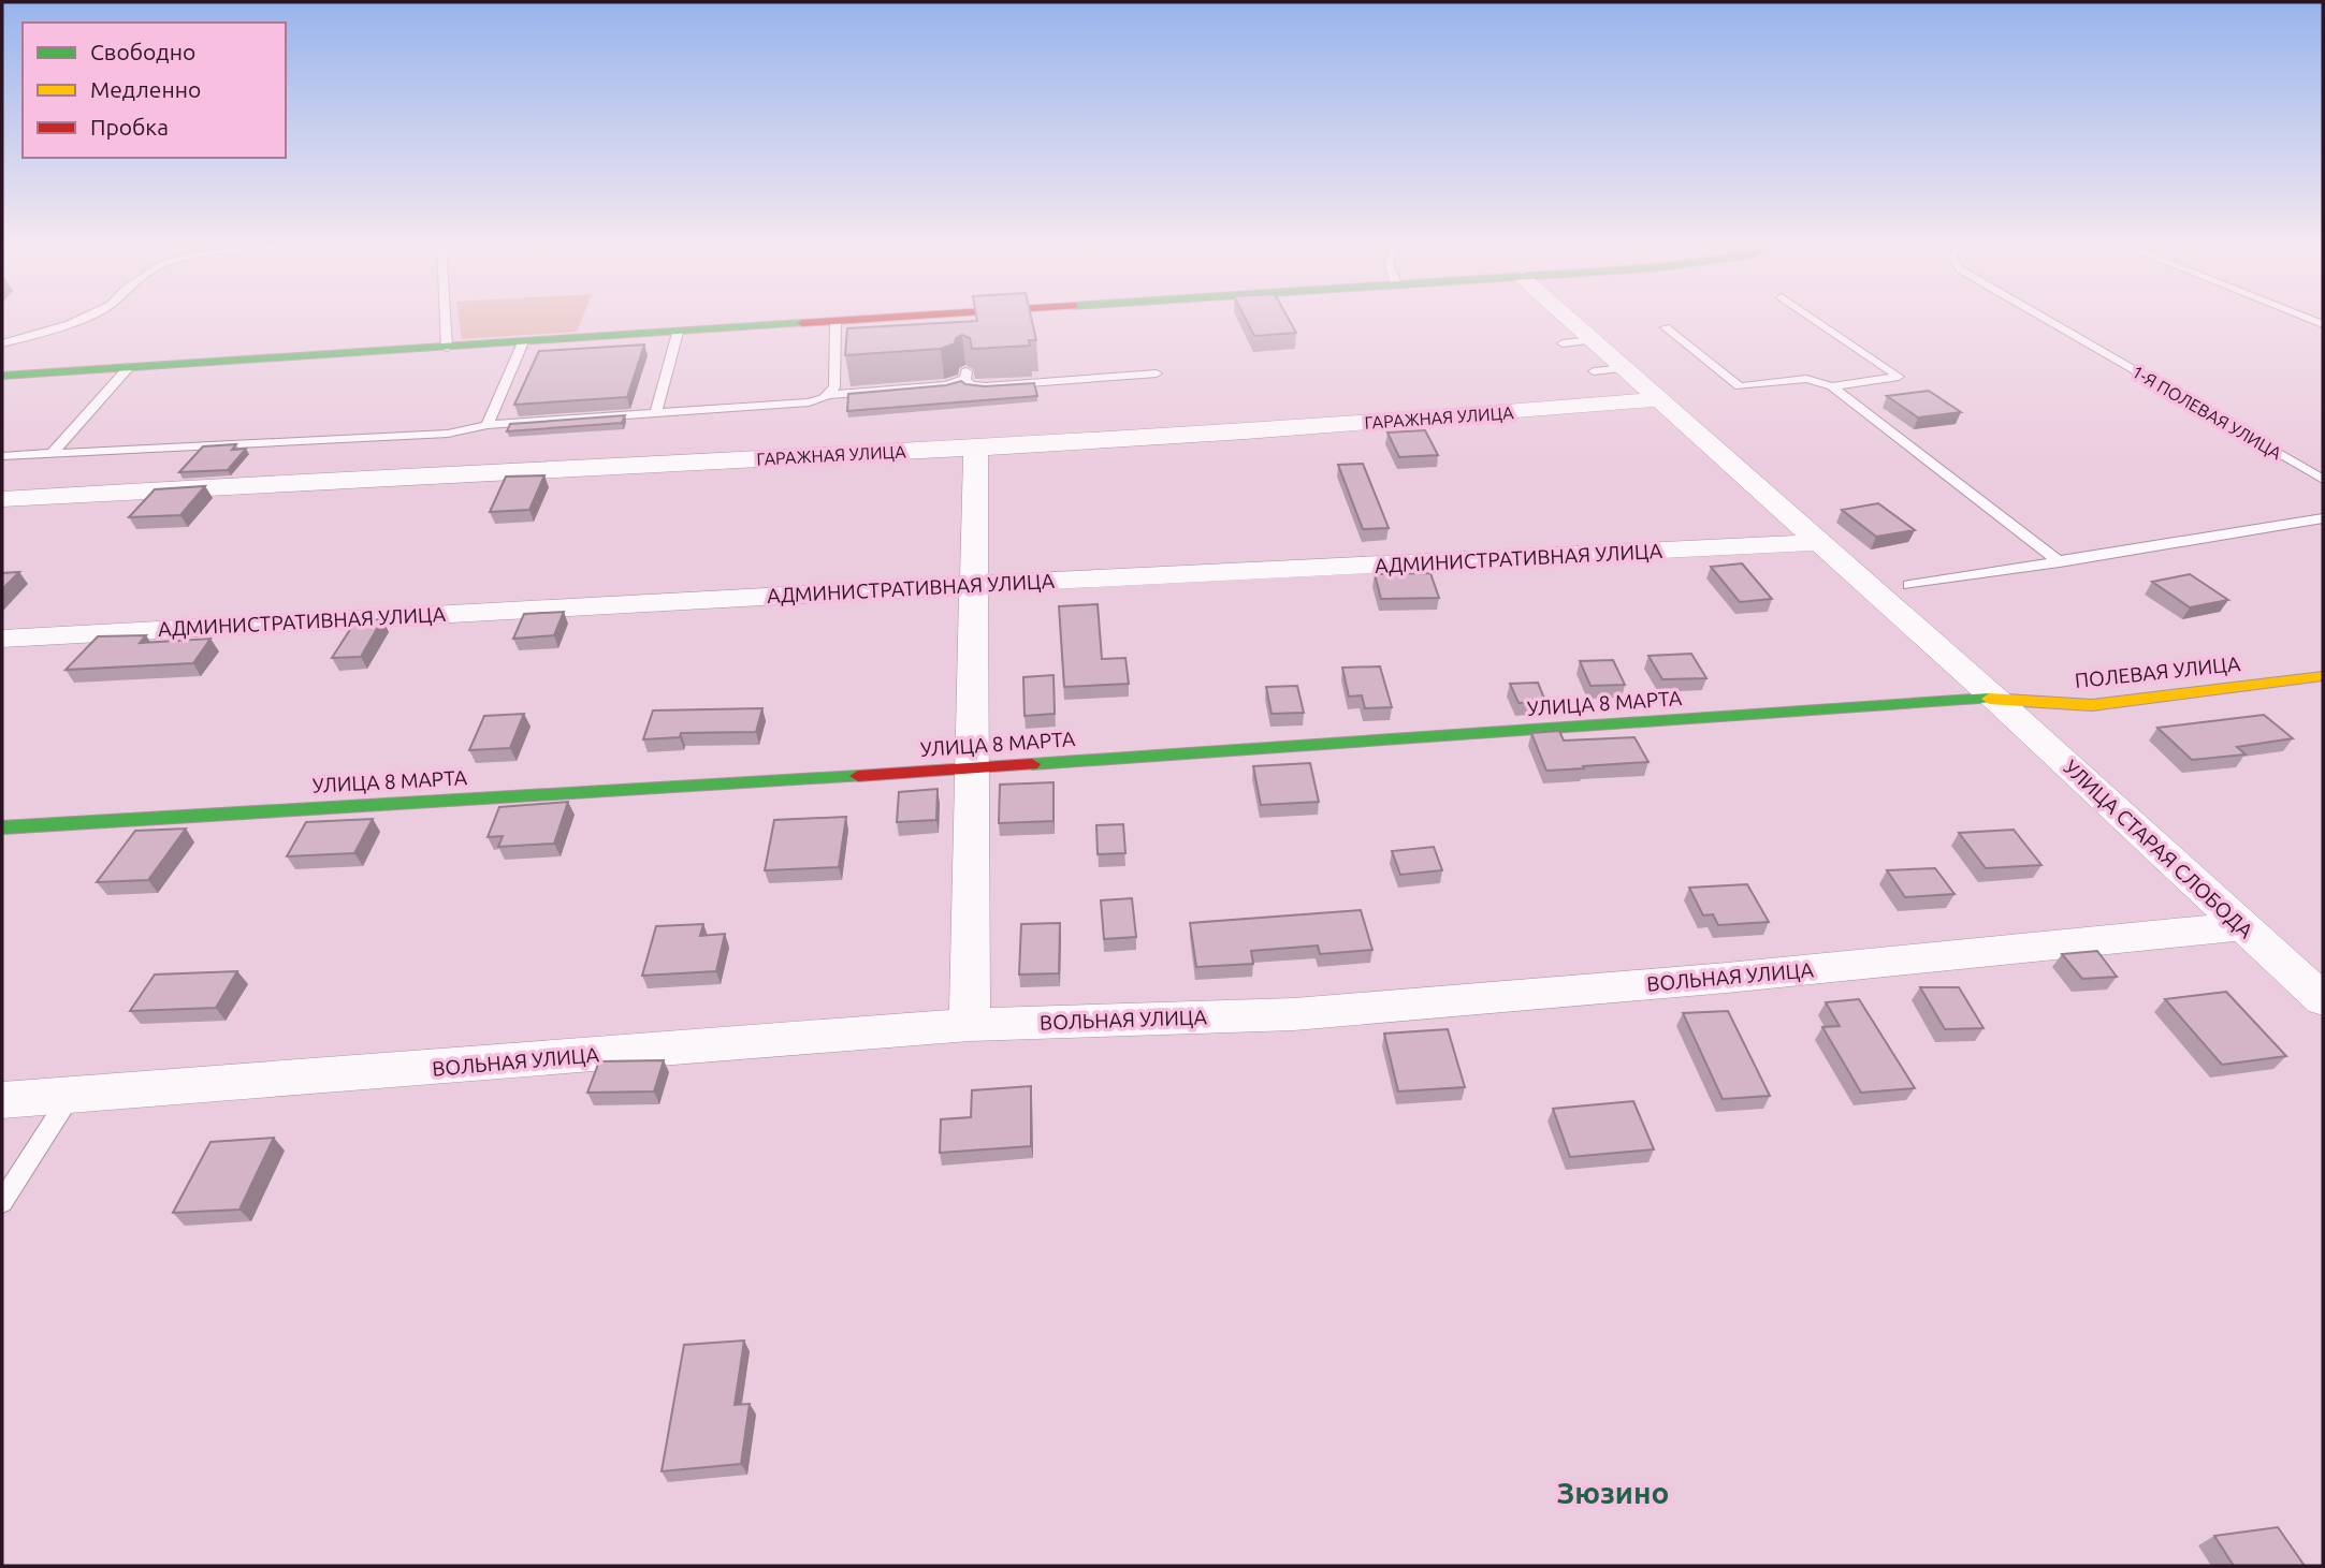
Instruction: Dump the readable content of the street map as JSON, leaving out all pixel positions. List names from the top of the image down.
{
  "streets": {
    "street": [
      "ГАРАЖНАЯ УЛИЦА",
      "АДМИНИСТРАТИВНАЯ УЛИЦА",
      "ПОЛЕВАЯ УЛИЦА",
      "УЛИЦА 8 МАРТА",
      "УЛИЦА СТАРАЯ СЛОБОДА",
      "ВОЛЬНАЯ УЛИЦА"
    ],
    "lane": ["1-Я ПОЛЕВАЯ УЛИЦА"]
  },
  "crossings": [
    ["ГАРАЖНАЯ УЛИЦА", "УЛИЦА СТАРАЯ СЛОБОДА"],
    ["АДМИНИСТРАТИВНАЯ УЛИЦА", "УЛИЦА СТАРАЯ СЛОБОДА"],
    ["ПОЛЕВАЯ УЛИЦА", "УЛИЦА 8 МАРТА"],
    ["ПОЛЕВАЯ УЛИЦА", "УЛИЦА СТАРАЯ СЛОБОДА"],
    ["УЛИЦА 8 МАРТА", "УЛИЦА СТАРАЯ СЛОБОДА"],
    ["УЛИЦА СТАРАЯ СЛОБОДА", "ВОЛЬНАЯ УЛИЦА"]
  ],
  "districts": ["Зюзино"],
  "legend": ["Свободно", "Медленно", "Пробка"]
}
